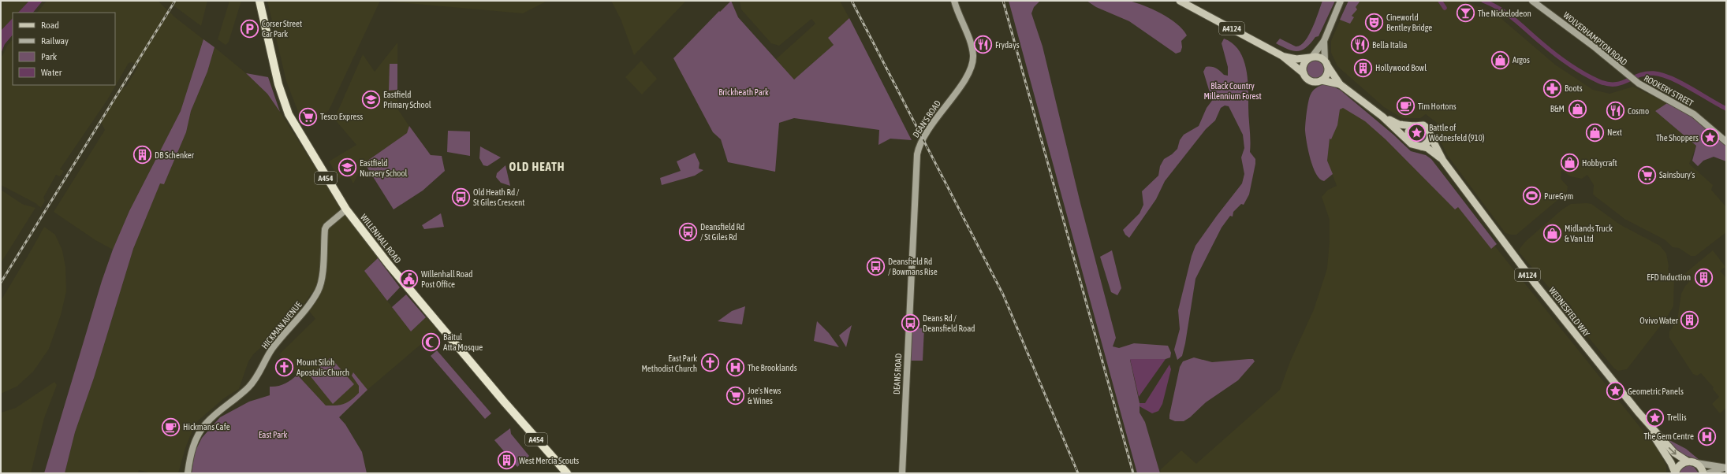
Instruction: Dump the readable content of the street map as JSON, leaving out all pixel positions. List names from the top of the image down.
{
  "streets": {
    "highway": ["A454", "WILLENHALL ROAD"],
    "main road": ["A4124", "WEDNESFIELD WAY"],
    "street": [
      "WOLVERHAMPTON ROAD",
      "ROOKERY STREET",
      "DEAN'S ROAD",
      "HICKMAN AVENUE",
      "DEANS ROAD"
    ]
  },
  "crossings": [
    ["WOLVERHAMPTON ROAD", "ROOKERY STREET"],
    ["DEAN'S ROAD", "DEANS ROAD"],
    ["WILLENHALL ROAD", "HICKMAN AVENUE"]
  ],
  "districts": ["OLD HEATH"],
  "parks": ["Black Country Millennium Forest", "Brickheath Park", "East Park"],
  "places": {
    "bar": ["The Nickelodeon"],
    "theatre": ["Cineworld Bentley Bridge"],
    "parking": ["Corser Street Car Park"],
    "restaurant": ["Frydays", "Bella Italia", "Cosmo"],
    "shop": [
      "Argos",
      "B&M",
      "Next",
      "Hobbycraft",
      "Midlands Truck & Van Ltd"
    ],
    "building": [
      "Hollywood Bowl",
      "DB Schenker",
      "EFD Induction",
      "Ovivo Water",
      "West Mercia Scouts"
    ],
    "pharmacy": ["Boots"],
    "school or university": ["Eastfield Primary School", "Eastfield Nursery School"],
    "cafe": ["Tim Hortons", "Hickmans Cafe"],
    "supermarket": ["Tesco Express", "Sainsbury's", "Joe's News & Wines"],
    "place": [
      "Battle of Wōdnesfeld (910)",
      "The Shoppers",
      "Geometric Panels",
      "Trellis"
    ],
    "sports": ["PureGym"],
    "bus stop": [
      "Old Heath Rd / St Giles Crescent",
      "Deansfield Rd / St Giles Rd",
      "Deansfield Rd / Bowmans Rise",
      "Deans Rd / Deansfield Road"
    ],
    "public building": ["Willenhall Road Post Office"],
    "mosque": ["Baitul Atta Mosque"],
    "church": ["East Park Methodist Church", "Mount Siloh Apostalic Church"],
    "hospital": ["The Brooklands", "The Gem Centre"]
  },
  "legend": [
    "Road",
    "Railway",
    "Park",
    "Water"
  ]
}
